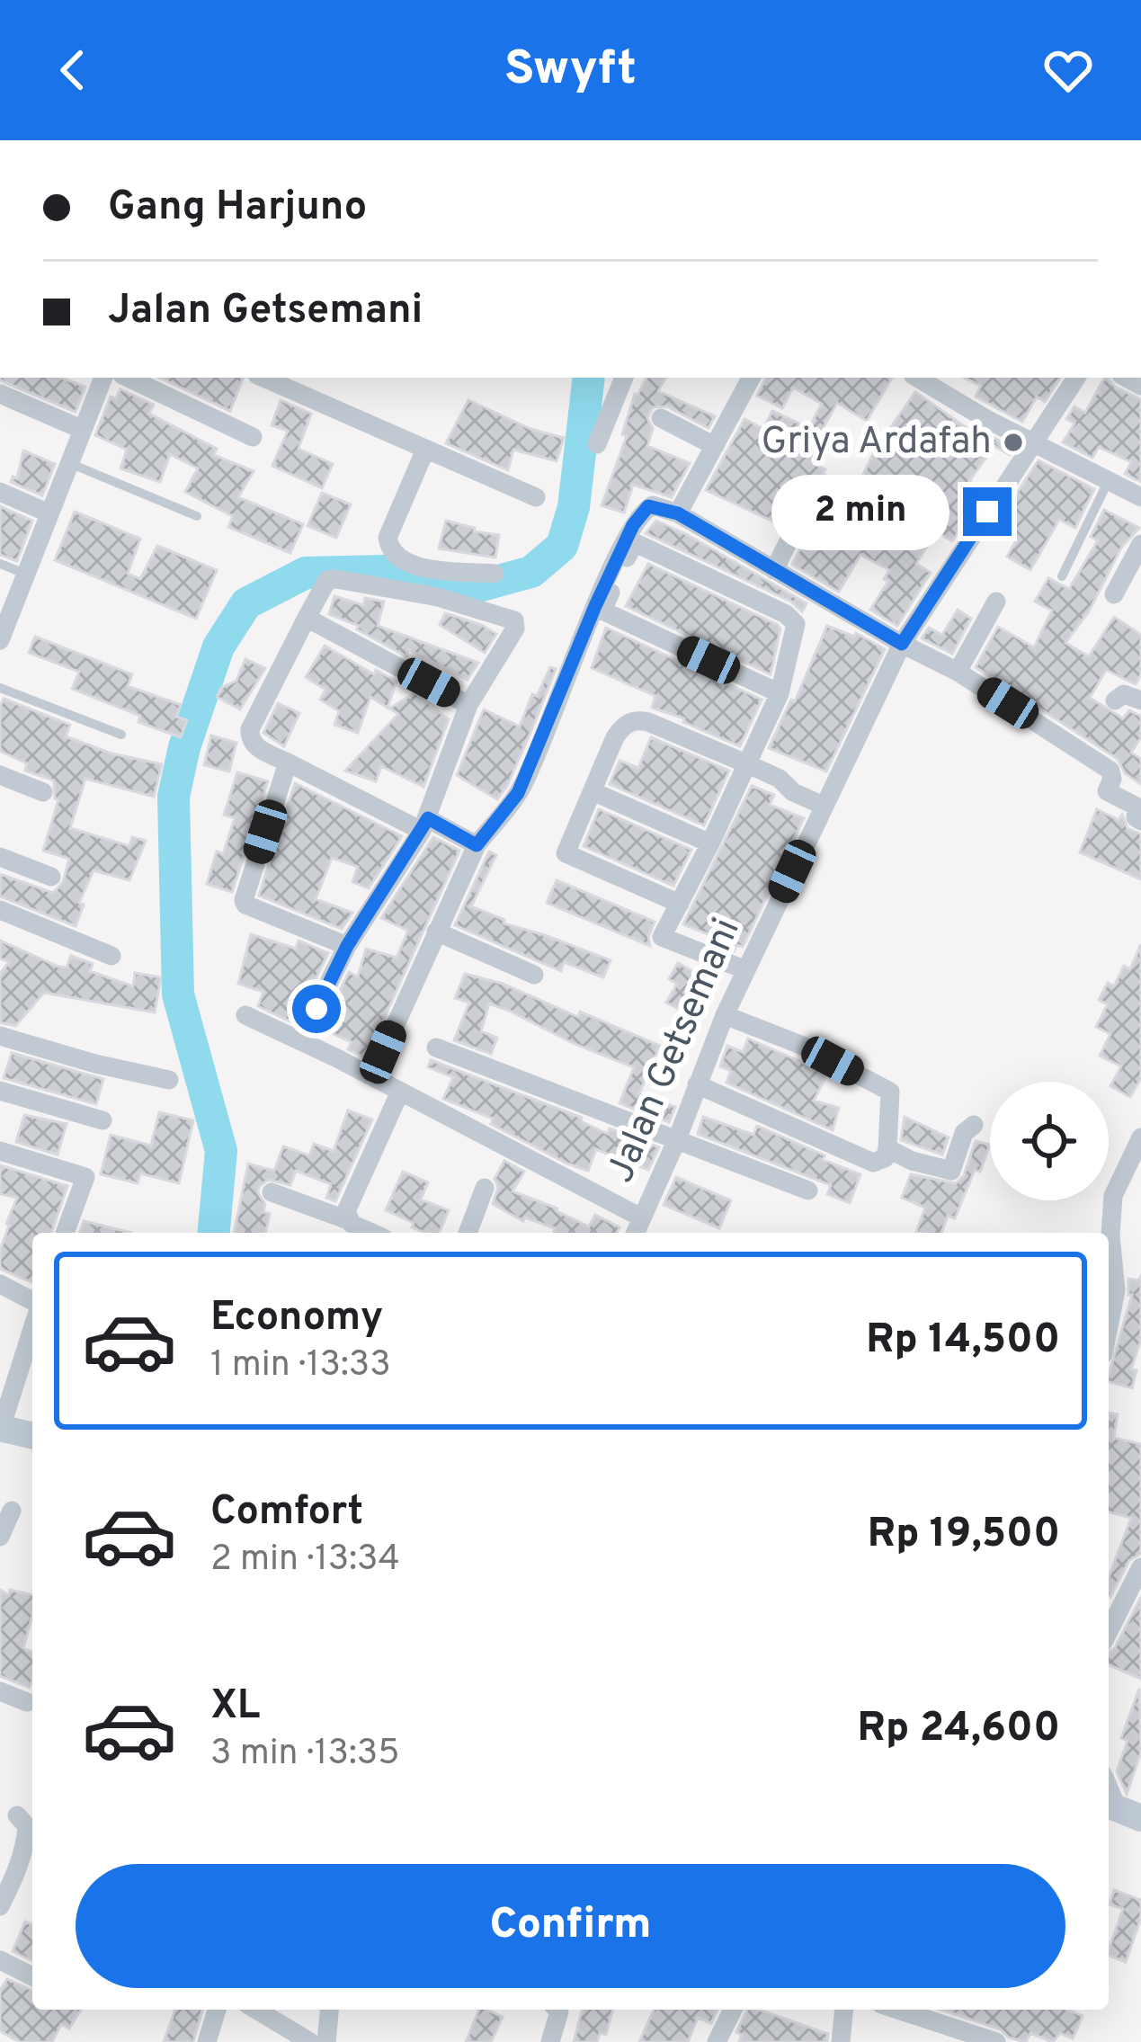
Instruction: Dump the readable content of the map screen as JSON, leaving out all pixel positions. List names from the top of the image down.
{
  "streets": {
    "street": ["Jalan Getsemani"]
  },
  "places": ["Griya Ardafah"],
  "page": {
    "header": "Swyft",
    "banner": ["Gang Harjuno", "Jalan Getsemani"],
    "bubble": "2 min",
    "list": [
      {
        "name": "Economy",
        "note": "1 min · 13:33",
        "value": "Rp 14,500"
      },
      {
        "name": "Comfort",
        "note": "2 min · 13:34",
        "value": "Rp 19,500"
      },
      {
        "name": "XL",
        "note": "3 min · 13:35",
        "value": "Rp 24,600"
      }
    ],
    "buttons": "Confirm"
  }
}
